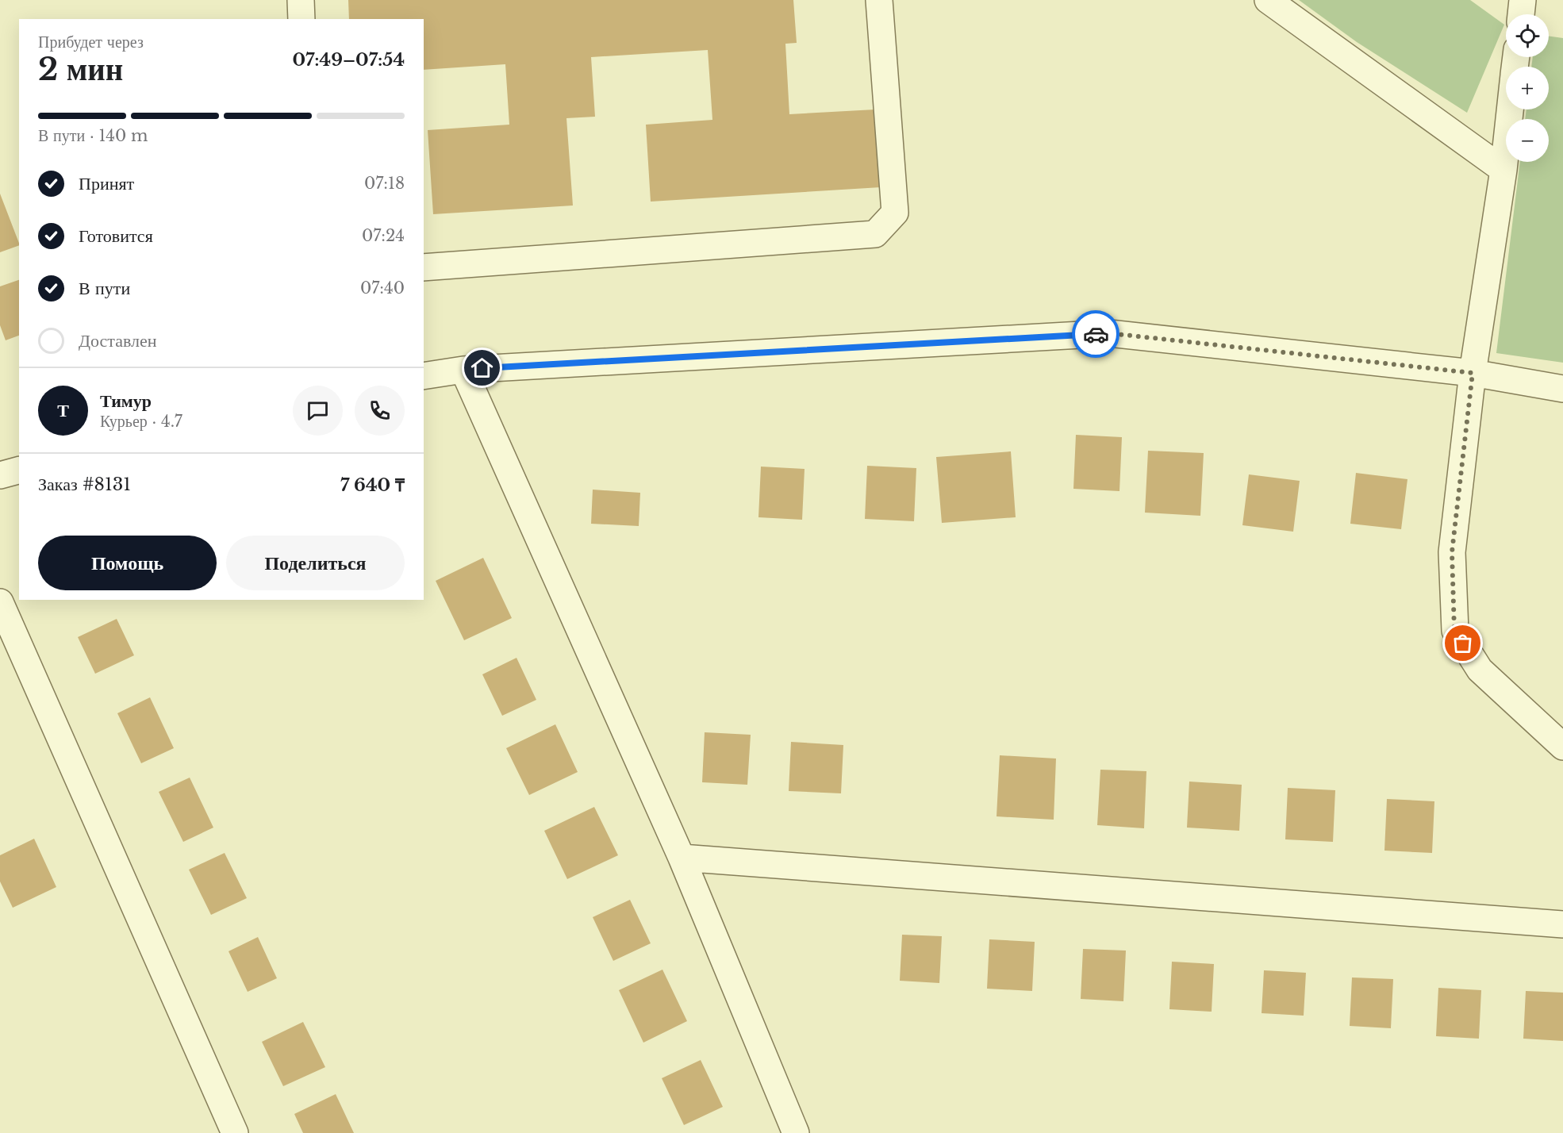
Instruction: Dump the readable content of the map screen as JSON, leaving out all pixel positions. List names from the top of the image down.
{
  "page": {
    "map_buttons": ["+", "−"],
    "heading": ["2 мин", "Прибудет через", "07:49–07:54"],
    "panel": [
      "Тимур",
      "Курьер · 4.7",
      "Заказ #8131",
      "7 640 ₸"
    ],
    "bar": "В пути · 140 m",
    "list": [
      ["Принят", "07:18"],
      ["Готовится", "07:24"],
      ["В пути", "07:40"],
      "Доставлен"
    ],
    "round": "Т",
    "buttons": ["Помощь", "Поделиться"]
  }
}
